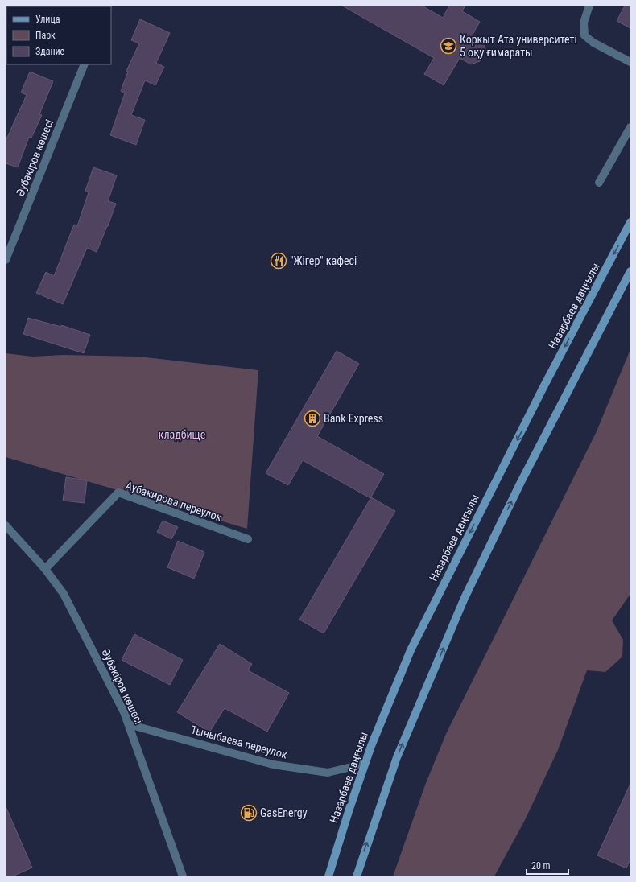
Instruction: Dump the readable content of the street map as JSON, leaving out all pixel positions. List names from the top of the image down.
{
  "streets": {
    "main road": ["Назарбаев даңғылы"],
    "street": ["Әубәкіров көшесі", "Аубакирова переулок", "Тыныбаева переулок"]
  },
  "crossings": [
    ["Әубәкіров көшесі", "Аубакирова переулок"],
    ["Әубәкіров көшесі", "Тыныбаева переулок"],
    ["Назарбаев даңғылы", "Тыныбаева переулок"]
  ],
  "parks": ["кладбище"],
  "places": {
    "school or university": ["Коркыт Ата университеті 5 оқу ғимараты"],
    "restaurant": ["\"Жігер\" кафесі"],
    "building": ["Bank Express"],
    "fuel station": ["GasEnergy"]
  },
  "legend": ["Улица", "Парк", "Здание"],
  "scale_bar": "20 m"
}
